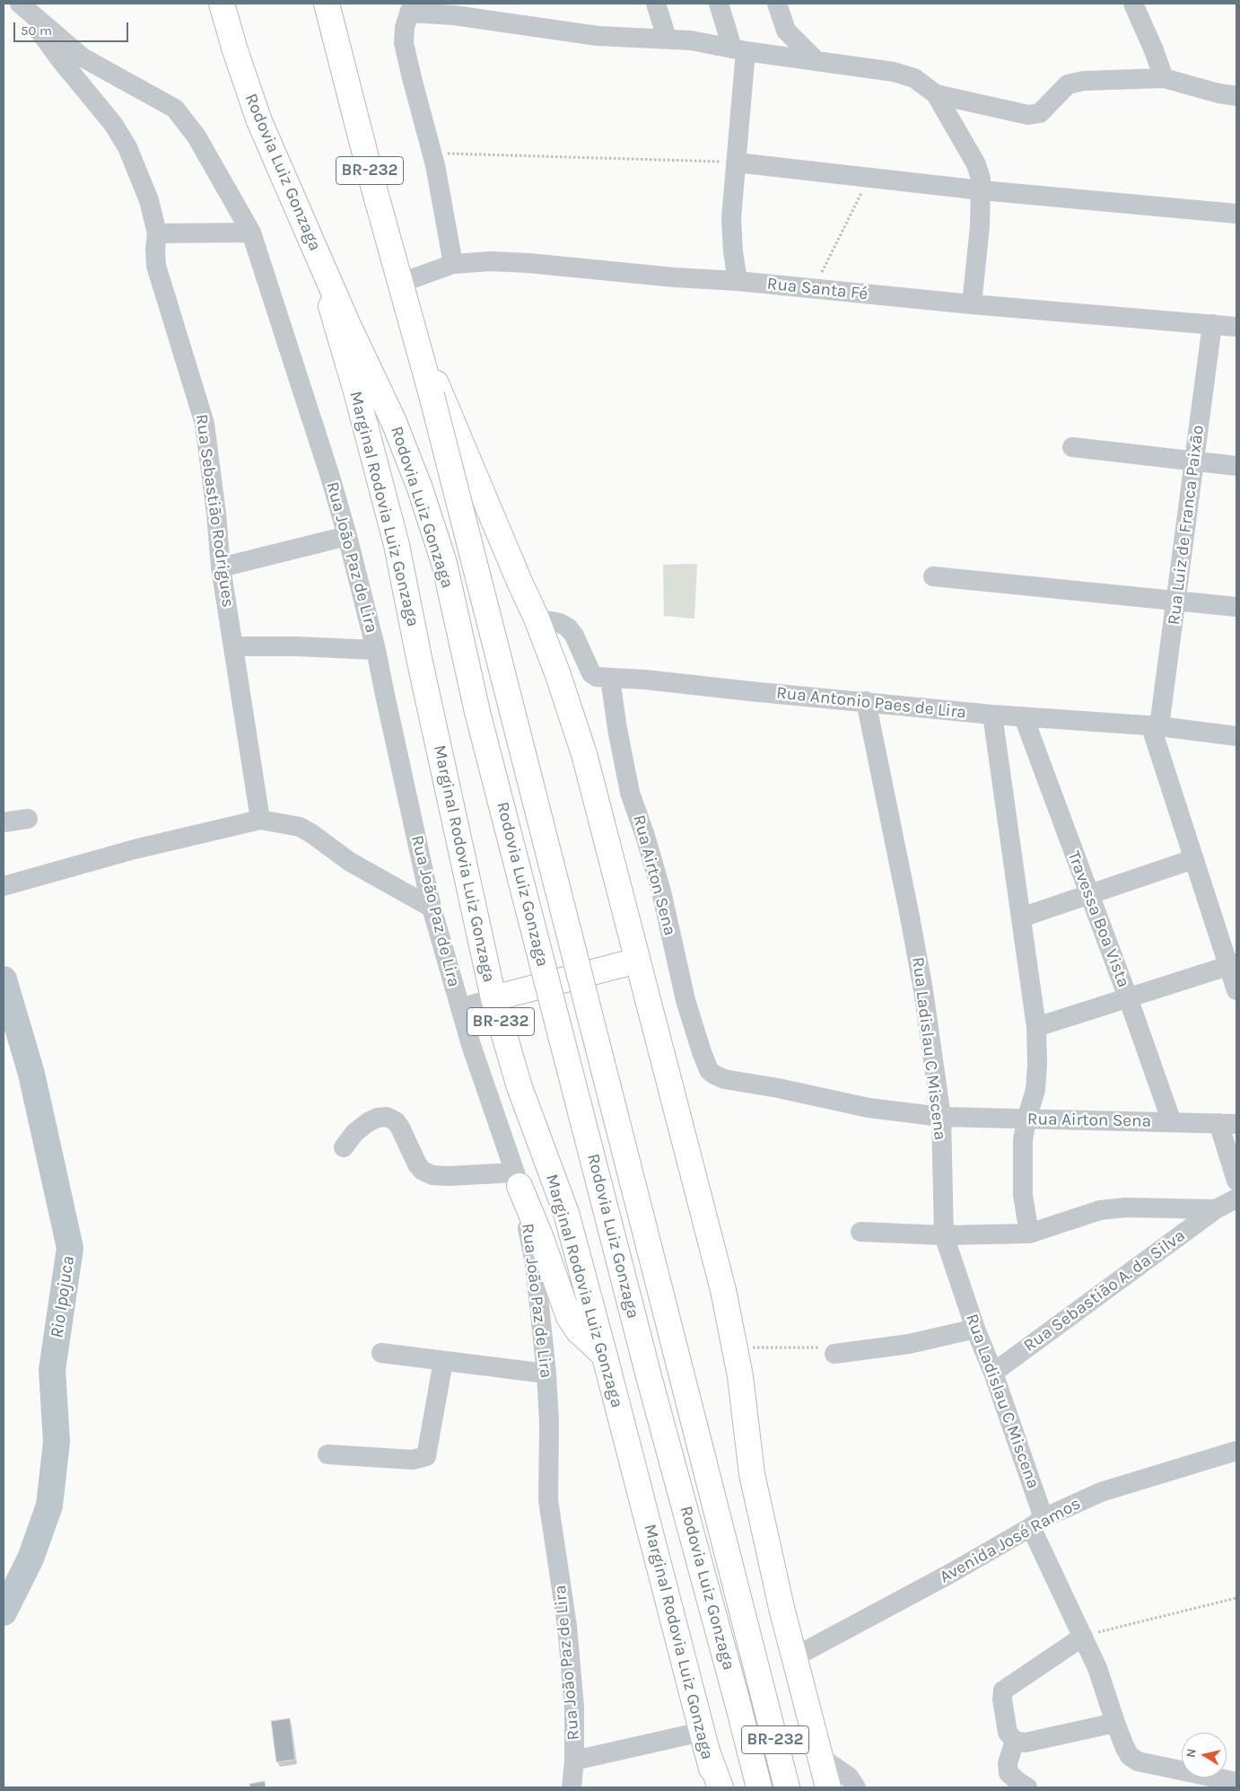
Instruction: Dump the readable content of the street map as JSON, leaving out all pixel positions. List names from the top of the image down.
{
  "streets": {
    "main road": ["BR-232", "Rodovia Luiz Gonzaga", "Marginal Rodovia Luiz Gonzaga"],
    "street": [
      "Rua Santa Fé",
      "Rua Sebastião Rodrigues",
      "Rua Luiz de Franca Paixão",
      "Rua João Paz de Lira",
      "Rua Antonio Paes de Lira",
      "Rua Airton Sena",
      "Travessa Boa Vista",
      "Rua Ladislau C Miscena",
      "Rua Sebastião A. da Silva",
      "Avenida José Ramos"
    ]
  },
  "crossings": [
    ["BR-232", "Rodovia Luiz Gonzaga"],
    ["BR-232", "Rua Antonio Paes de Lira"],
    ["BR-232", "Avenida José Ramos"],
    ["Rodovia Luiz Gonzaga", "Rua Santa Fé"],
    ["Rodovia Luiz Gonzaga", "Marginal Rodovia Luiz Gonzaga"],
    ["Rua Santa Fé", "Rua Luiz de Franca Paixão"],
    ["Marginal Rodovia Luiz Gonzaga", "Rua João Paz de Lira"],
    ["Rua Sebastião Rodrigues", "Rua João Paz de Lira"],
    ["Rua Luiz de Franca Paixão", "Rua Antonio Paes de Lira"],
    ["Rua Antonio Paes de Lira", "Rua Airton Sena"],
    ["Rua Antonio Paes de Lira", "Travessa Boa Vista"],
    ["Rua Antonio Paes de Lira", "Rua Ladislau C Miscena"],
    ["Rua Airton Sena", "Travessa Boa Vista"],
    ["Rua Airton Sena", "Rua Ladislau C Miscena"],
    ["Rua Ladislau C Miscena", "Rua Sebastião A. da Silva"],
    ["Rua Ladislau C Miscena", "Avenida José Ramos"]
  ],
  "water": ["Rio Ipojuca"],
  "scale_bar": "50 m",
  "north": "left"
}
